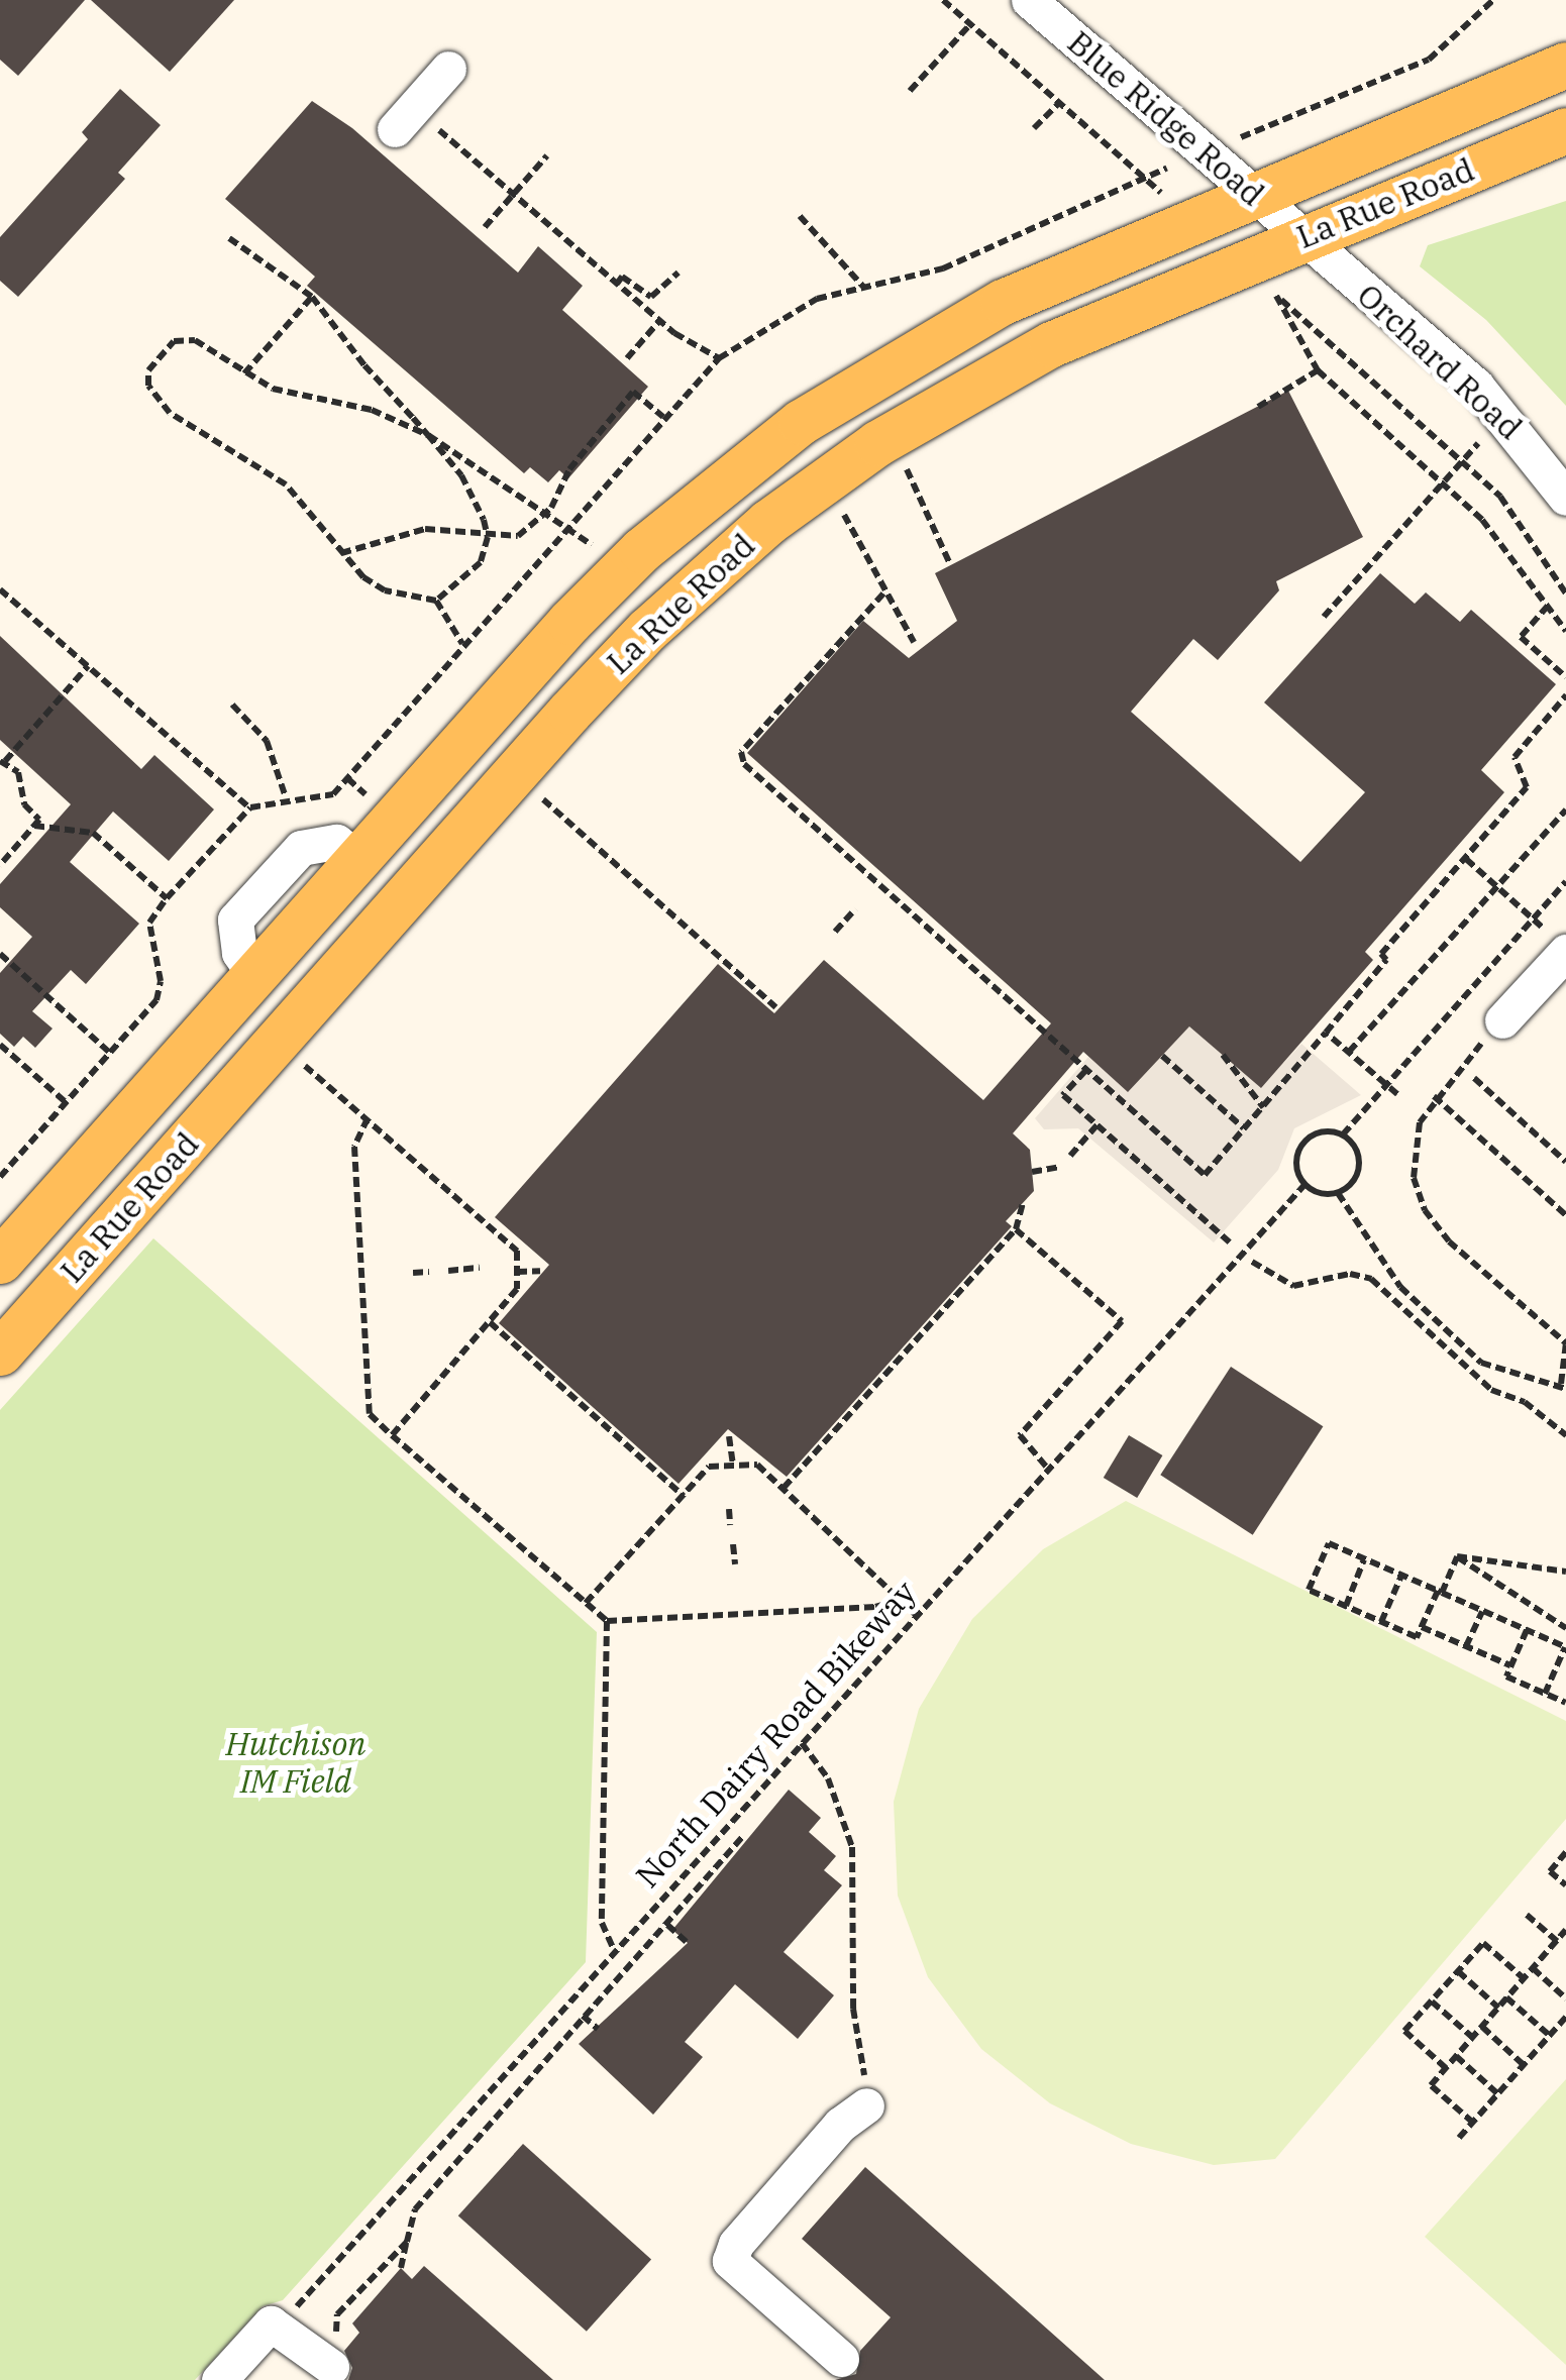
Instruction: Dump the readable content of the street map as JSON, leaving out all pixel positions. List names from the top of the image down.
{
  "streets": {
    "main road": ["La Rue Road"],
    "street": ["Blue Ridge Road", "Orchard Road"],
    "path": ["North Dairy Road Bikeway"]
  },
  "crossings": [
    ["Blue Ridge Road", "La Rue Road"],
    ["Blue Ridge Road", "Orchard Road"],
    ["La Rue Road", "Orchard Road"]
  ],
  "parks": ["Hutchison IM Field"]
}
